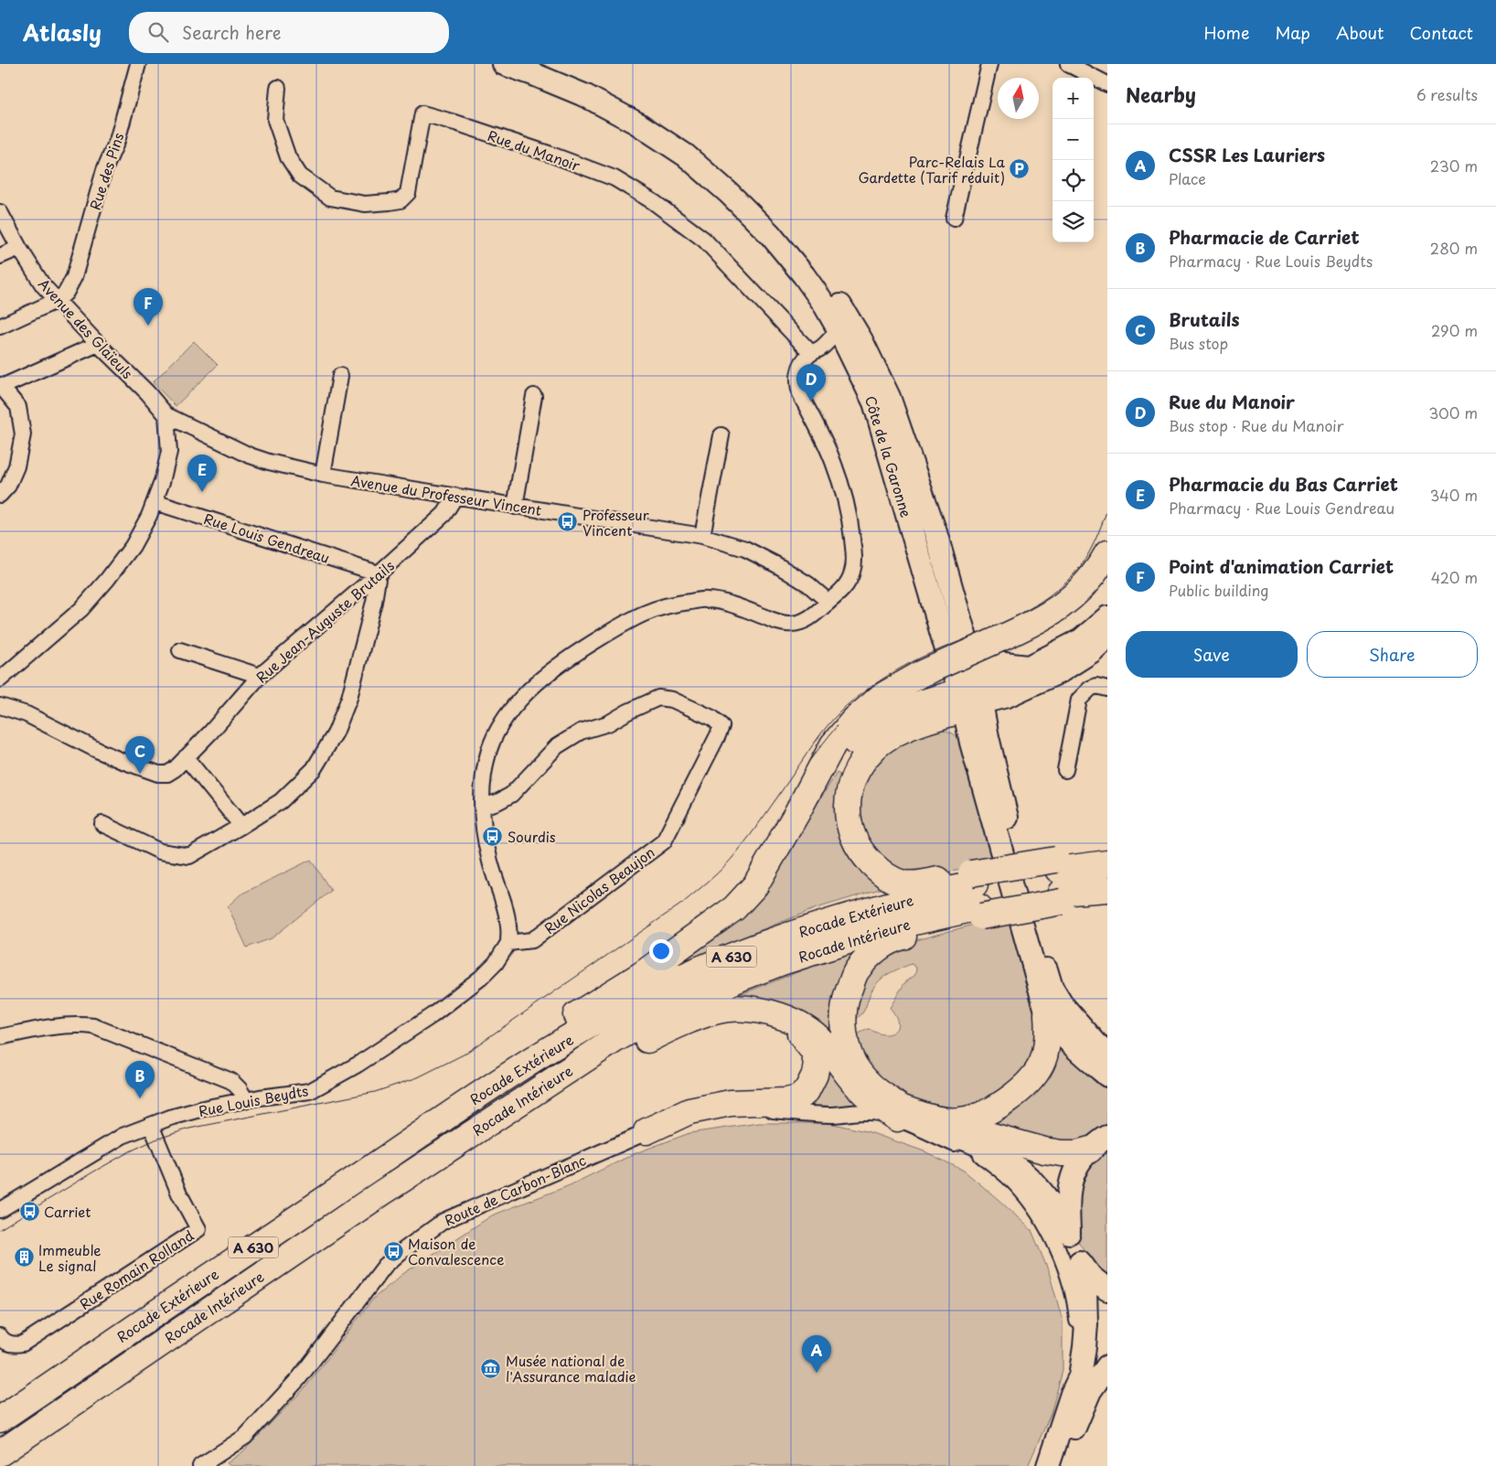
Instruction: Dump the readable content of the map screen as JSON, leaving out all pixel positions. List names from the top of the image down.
{
  "streets": {
    "highway": ["Rocade Extérieure", "Rocade Intérieure", "A 630"],
    "main road": ["Côte de la Garonne"],
    "street": [
      "Rue du Manoir",
      "Rue des Pins",
      "Avenue des Glaïeuls",
      "Avenue du Professeur Vincent",
      "Rue Louis Gendreau",
      "Rue Jean-Auguste Brutails",
      "Rue Nicolas Beaujon",
      "Rue Louis Beydts",
      "Route de Carbon-Blanc",
      "Rue Romain Rolland"
    ]
  },
  "crossings": [
    ["Rue des Pins", "Avenue des Glaïeuls"],
    ["Avenue des Glaïeuls", "Avenue du Professeur Vincent"],
    ["Avenue du Professeur Vincent", "Rue Jean-Auguste Brutails"],
    ["Rue Louis Gendreau", "Rue Jean-Auguste Brutails"],
    ["Rue Nicolas Beaujon", "Rue Louis Beydts"],
    ["Rocade Extérieure", "Rocade Intérieure"],
    ["Rue Louis Beydts", "Rue Romain Rolland"]
  ],
  "places": {
    "parking": ["Parc-Relais La Gardette (Tarif réduit)"],
    "bus stop": [
      "Professeur Vincent",
      "Sourdis",
      "Carriet",
      "Maison de Convalescence"
    ],
    "building": ["Immeuble Le signal"],
    "museum": ["Musée national de l'Assurance maladie"]
  },
  "north": "top",
  "page": {
    "header": "Atlasly",
    "search": "Search here",
    "nav": [
      "Home",
      "Map",
      "About",
      "Contact"
    ],
    "heading": ["Nearby", "6 results"],
    "map_buttons": ["+", "−"],
    "list": [
      {
        "mark": "A",
        "name": "CSSR Les Lauriers",
        "note": "Place",
        "value": "230 m"
      },
      {
        "mark": "B",
        "name": "Pharmacie de Carriet",
        "note": "Pharmacy · Rue Louis Beydts",
        "value": "280 m"
      },
      {
        "mark": "C",
        "name": "Brutails",
        "note": "Bus stop",
        "value": "290 m"
      },
      {
        "mark": "D",
        "name": "Rue du Manoir",
        "note": "Bus stop · Rue du Manoir",
        "value": "300 m"
      },
      {
        "mark": "E",
        "name": "Pharmacie du Bas Carriet",
        "note": "Pharmacy · Rue Louis Gendreau",
        "value": "340 m"
      },
      {
        "mark": "F",
        "name": "Point d'animation Carriet",
        "note": "Public building",
        "value": "420 m"
      }
    ],
    "pins": [
      "F",
      "D",
      "E",
      "C",
      "B",
      "A"
    ],
    "buttons": ["Save", "Share"]
  }
}
